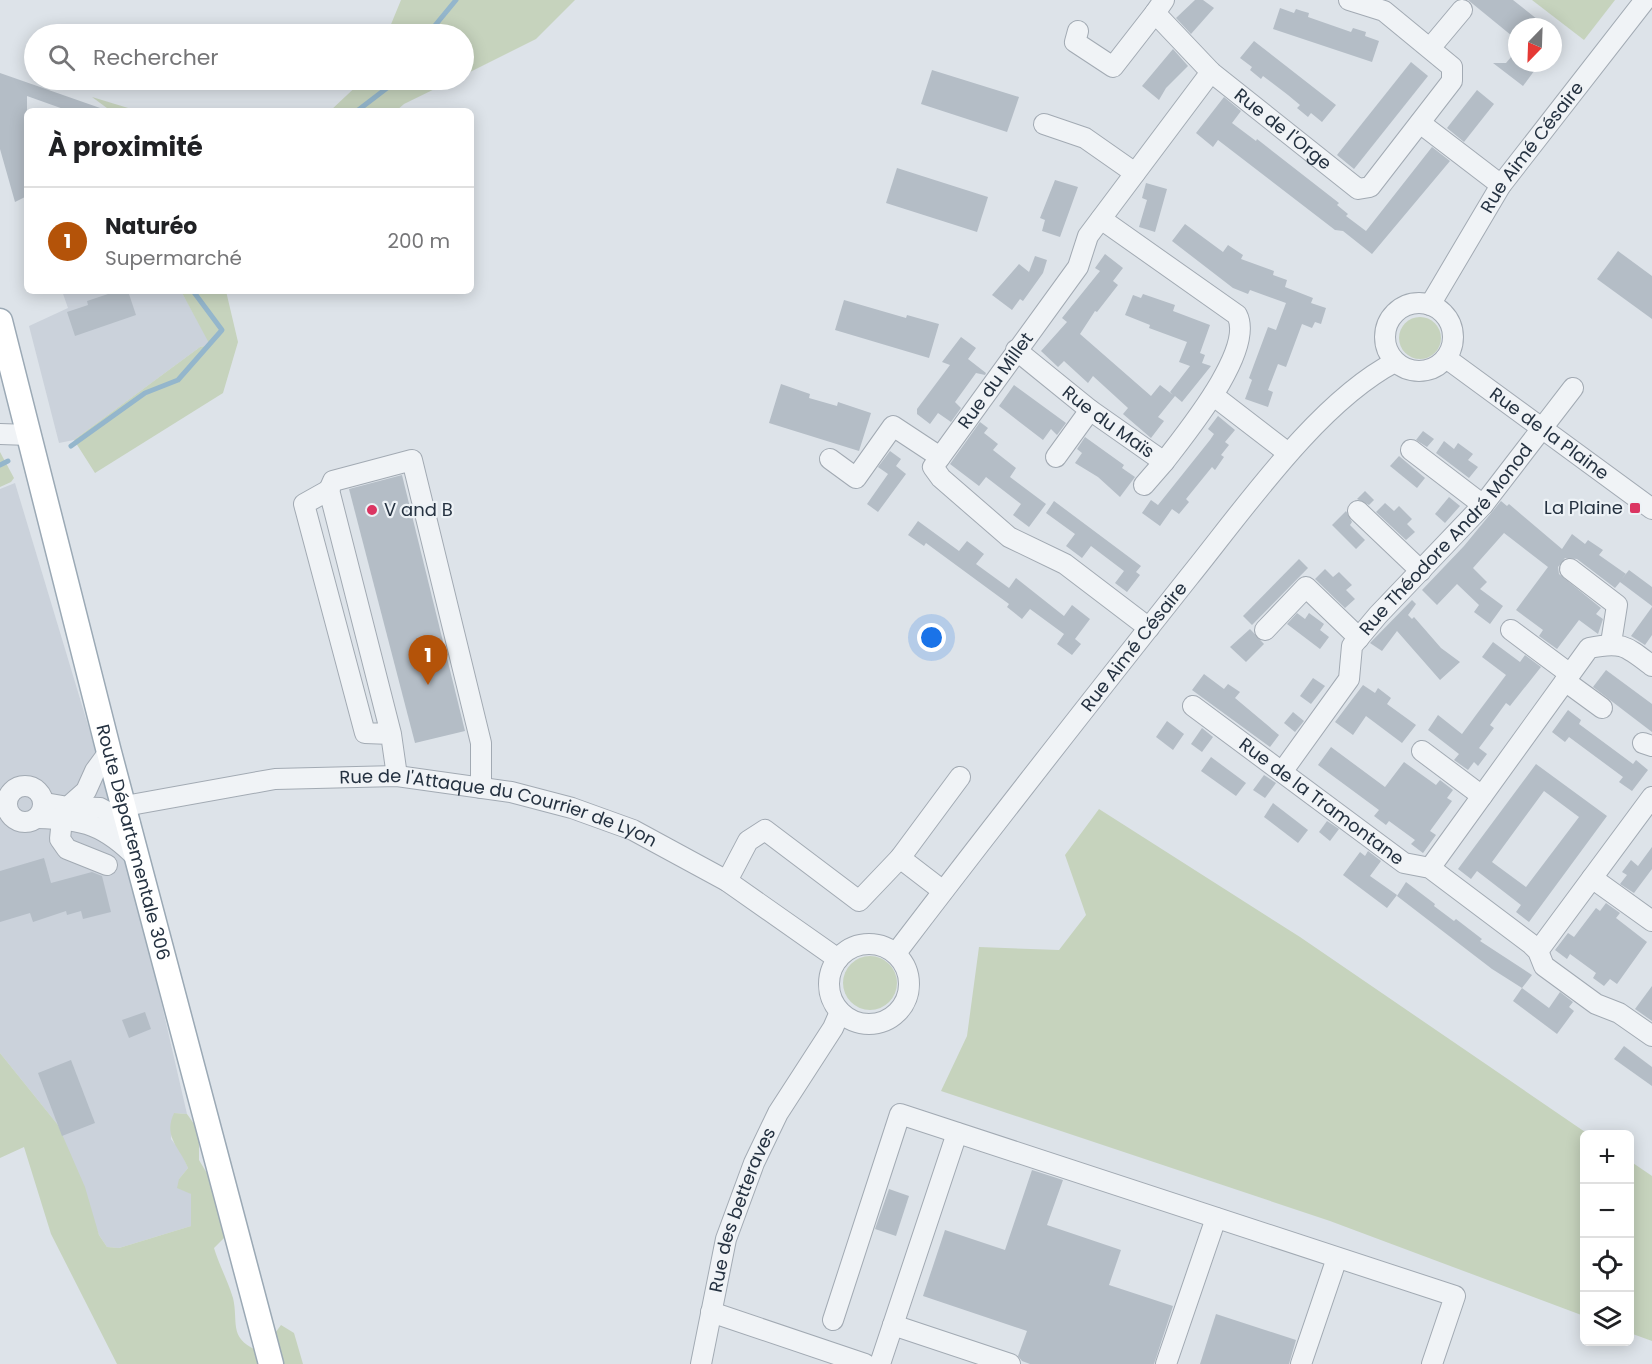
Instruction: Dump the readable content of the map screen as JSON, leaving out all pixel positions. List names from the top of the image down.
{
  "streets": {
    "main road": ["Route Départementale 306"],
    "street": [
      "Rue de l'Orge",
      "Rue Aimé Césaire",
      "Rue du Millet",
      "Rue du Maïs",
      "Rue de la Plaine",
      "Rue Théodore André Monod",
      "Rue de la Tramontane",
      "Rue de l'Attaque du Courrier de Lyon",
      "Rue des betteraves"
    ]
  },
  "crossings": [
    ["Rue de l'Orge", "Rue du Millet"],
    ["Rue Aimé Césaire", "Rue de la Plaine"],
    ["Rue Aimé Césaire", "Rue de l'Attaque du Courrier de Lyon"],
    ["Rue Aimé Césaire", "Rue des betteraves"],
    ["Rue du Millet", "Rue du Maïs"],
    ["Rue de la Plaine", "Rue Théodore André Monod"],
    ["Rue Théodore André Monod", "Rue de la Tramontane"],
    ["Rue de l'Attaque du Courrier de Lyon", "Route Départementale 306"],
    ["Rue de l'Attaque du Courrier de Lyon", "Rue des betteraves"]
  ],
  "places": {
    "transit": ["La Plaine"],
    "other": ["V and B"]
  },
  "north": "bottom left",
  "page": {
    "search": "Rechercher",
    "heading": "À proximité",
    "list": [
      {
        "mark": "1",
        "name": "Naturéo",
        "note": "Supermarché",
        "value": "200 m"
      }
    ],
    "pins": "1",
    "map_buttons": ["+", "−"]
  }
}
